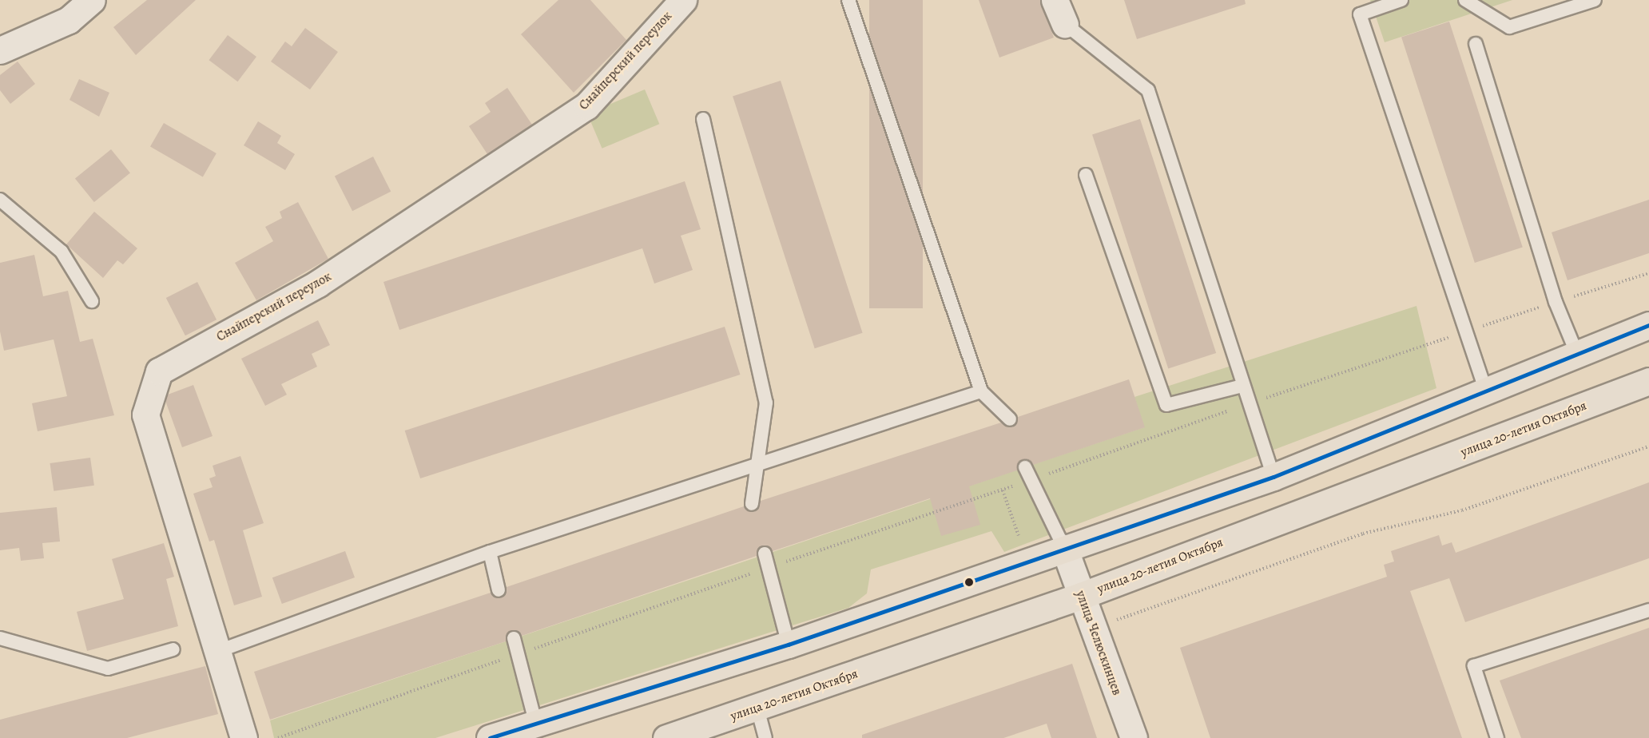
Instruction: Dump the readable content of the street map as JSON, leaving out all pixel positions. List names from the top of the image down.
{
  "streets": {
    "main road": ["улица 20-летия Октября"],
    "street": ["Снайперский переулок", "улица Челюскинцев"]
  },
  "crossings": [
    ["улица 20-летия Октября", "улица Челюскинцев"]
  ]
}
